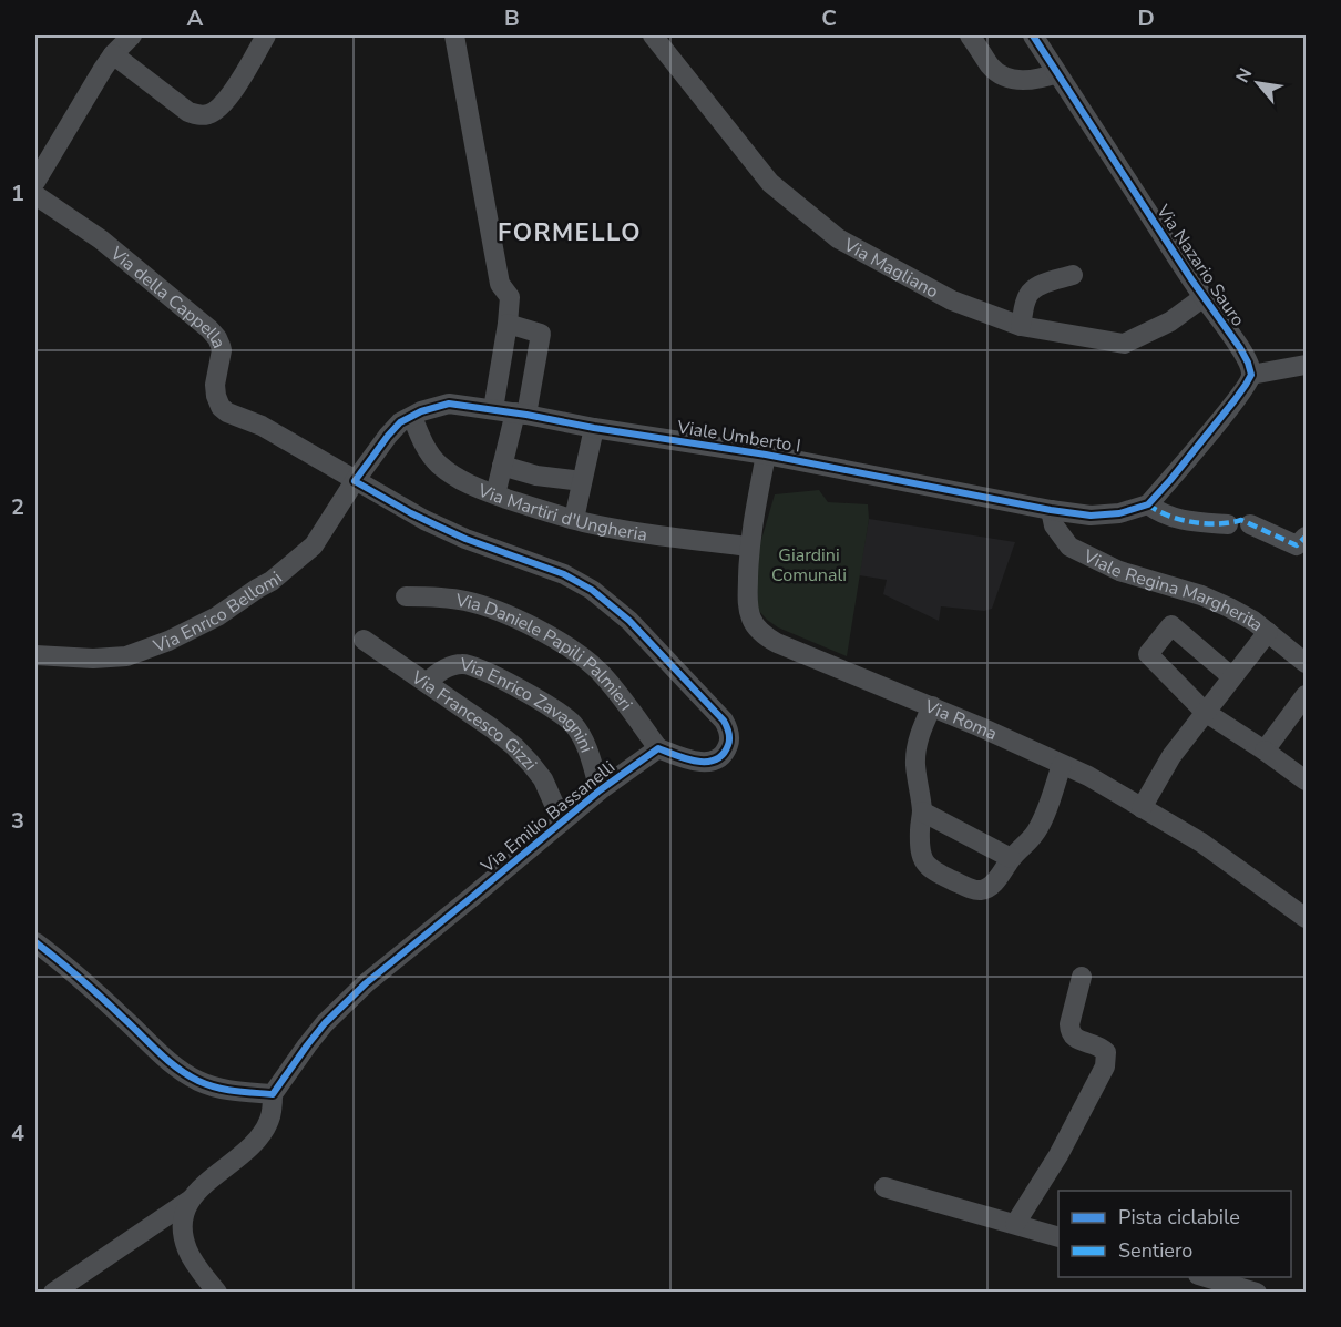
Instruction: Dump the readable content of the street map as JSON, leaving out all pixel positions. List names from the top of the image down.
{
  "streets": {
    "street": [
      "Via Nazario Sauro",
      "Via Magliano",
      "Via della Cappella",
      "Viale Umberto I",
      "Via Martiri d'Ungheria",
      "Viale Regina Margherita",
      "Via Enrico Bellomi",
      "Via Daniele Papili Palmieri",
      "Via Enrico Zavagnini",
      "Via Roma",
      "Via Francesco Gizzi",
      "Via Emilio Bassanelli"
    ]
  },
  "crossings": [
    ["Via Nazario Sauro", "Via Magliano"],
    ["Via della Cappella", "Viale Umberto I"],
    ["Via della Cappella", "Via Enrico Bellomi"],
    ["Viale Umberto I", "Via Martiri d'Ungheria"],
    ["Viale Umberto I", "Viale Regina Margherita"],
    ["Viale Umberto I", "Via Enrico Bellomi"],
    ["Viale Umberto I", "Via Roma"],
    ["Via Martiri d'Ungheria", "Via Roma"],
    ["Via Daniele Papili Palmieri", "Via Emilio Bassanelli"],
    ["Via Enrico Zavagnini", "Via Francesco Gizzi"],
    ["Via Enrico Zavagnini", "Via Emilio Bassanelli"],
    ["Via Francesco Gizzi", "Via Emilio Bassanelli"]
  ],
  "districts": ["FORMELLO"],
  "parks": ["Giardini Comunali"],
  "legend": ["Pista ciclabile", "Sentiero"],
  "north": "top left",
  "grid": {
    "columns": [
      "A",
      "B",
      "C",
      "D"
    ],
    "rows": [
      "1",
      "2",
      "3",
      "4"
    ]
  }
}
